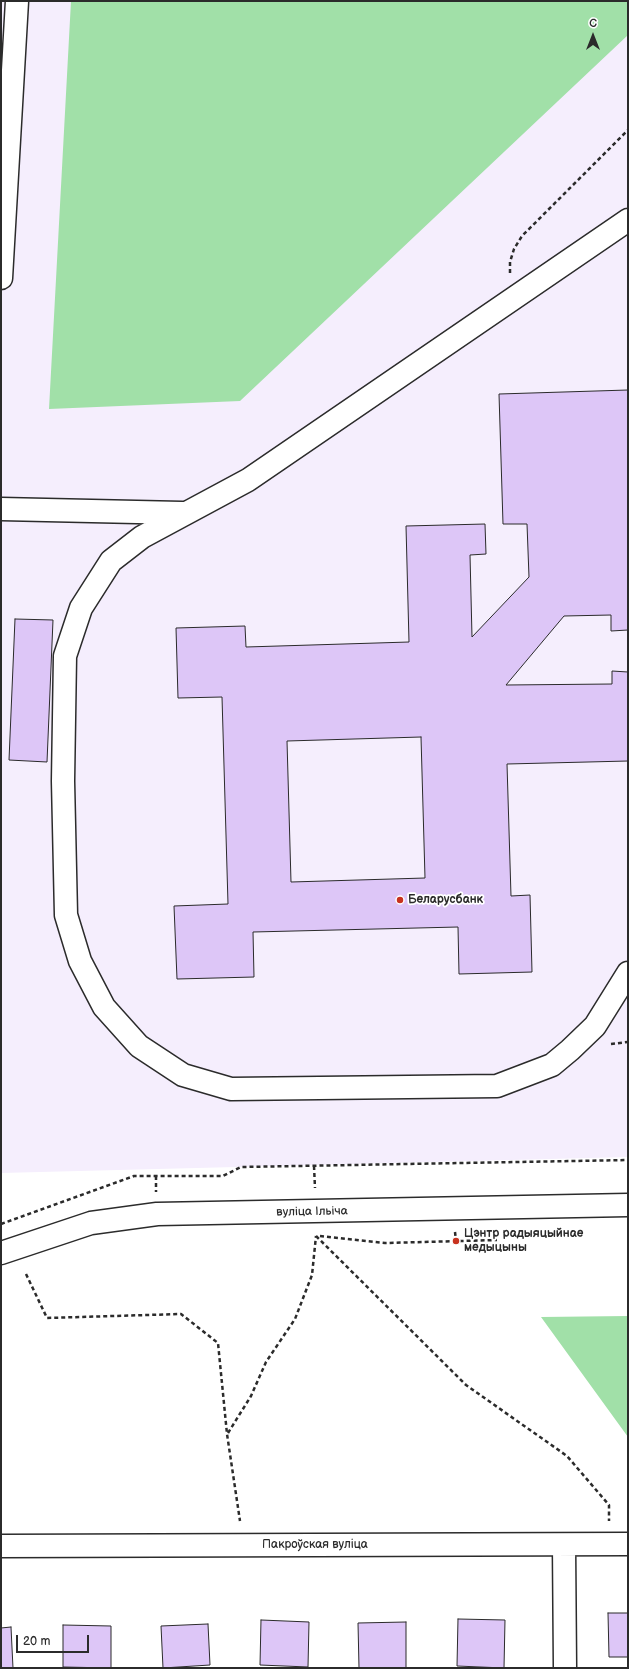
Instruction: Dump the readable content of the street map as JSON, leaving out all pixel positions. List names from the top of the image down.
{
  "streets": {
    "street": ["вуліца Ільіча", "Пакроўская вуліца"]
  },
  "places": ["Беларусбанк", "Цэнтр радыяцыйнае медыцыны"],
  "scale_bar": "20 m",
  "north": "top"
}
